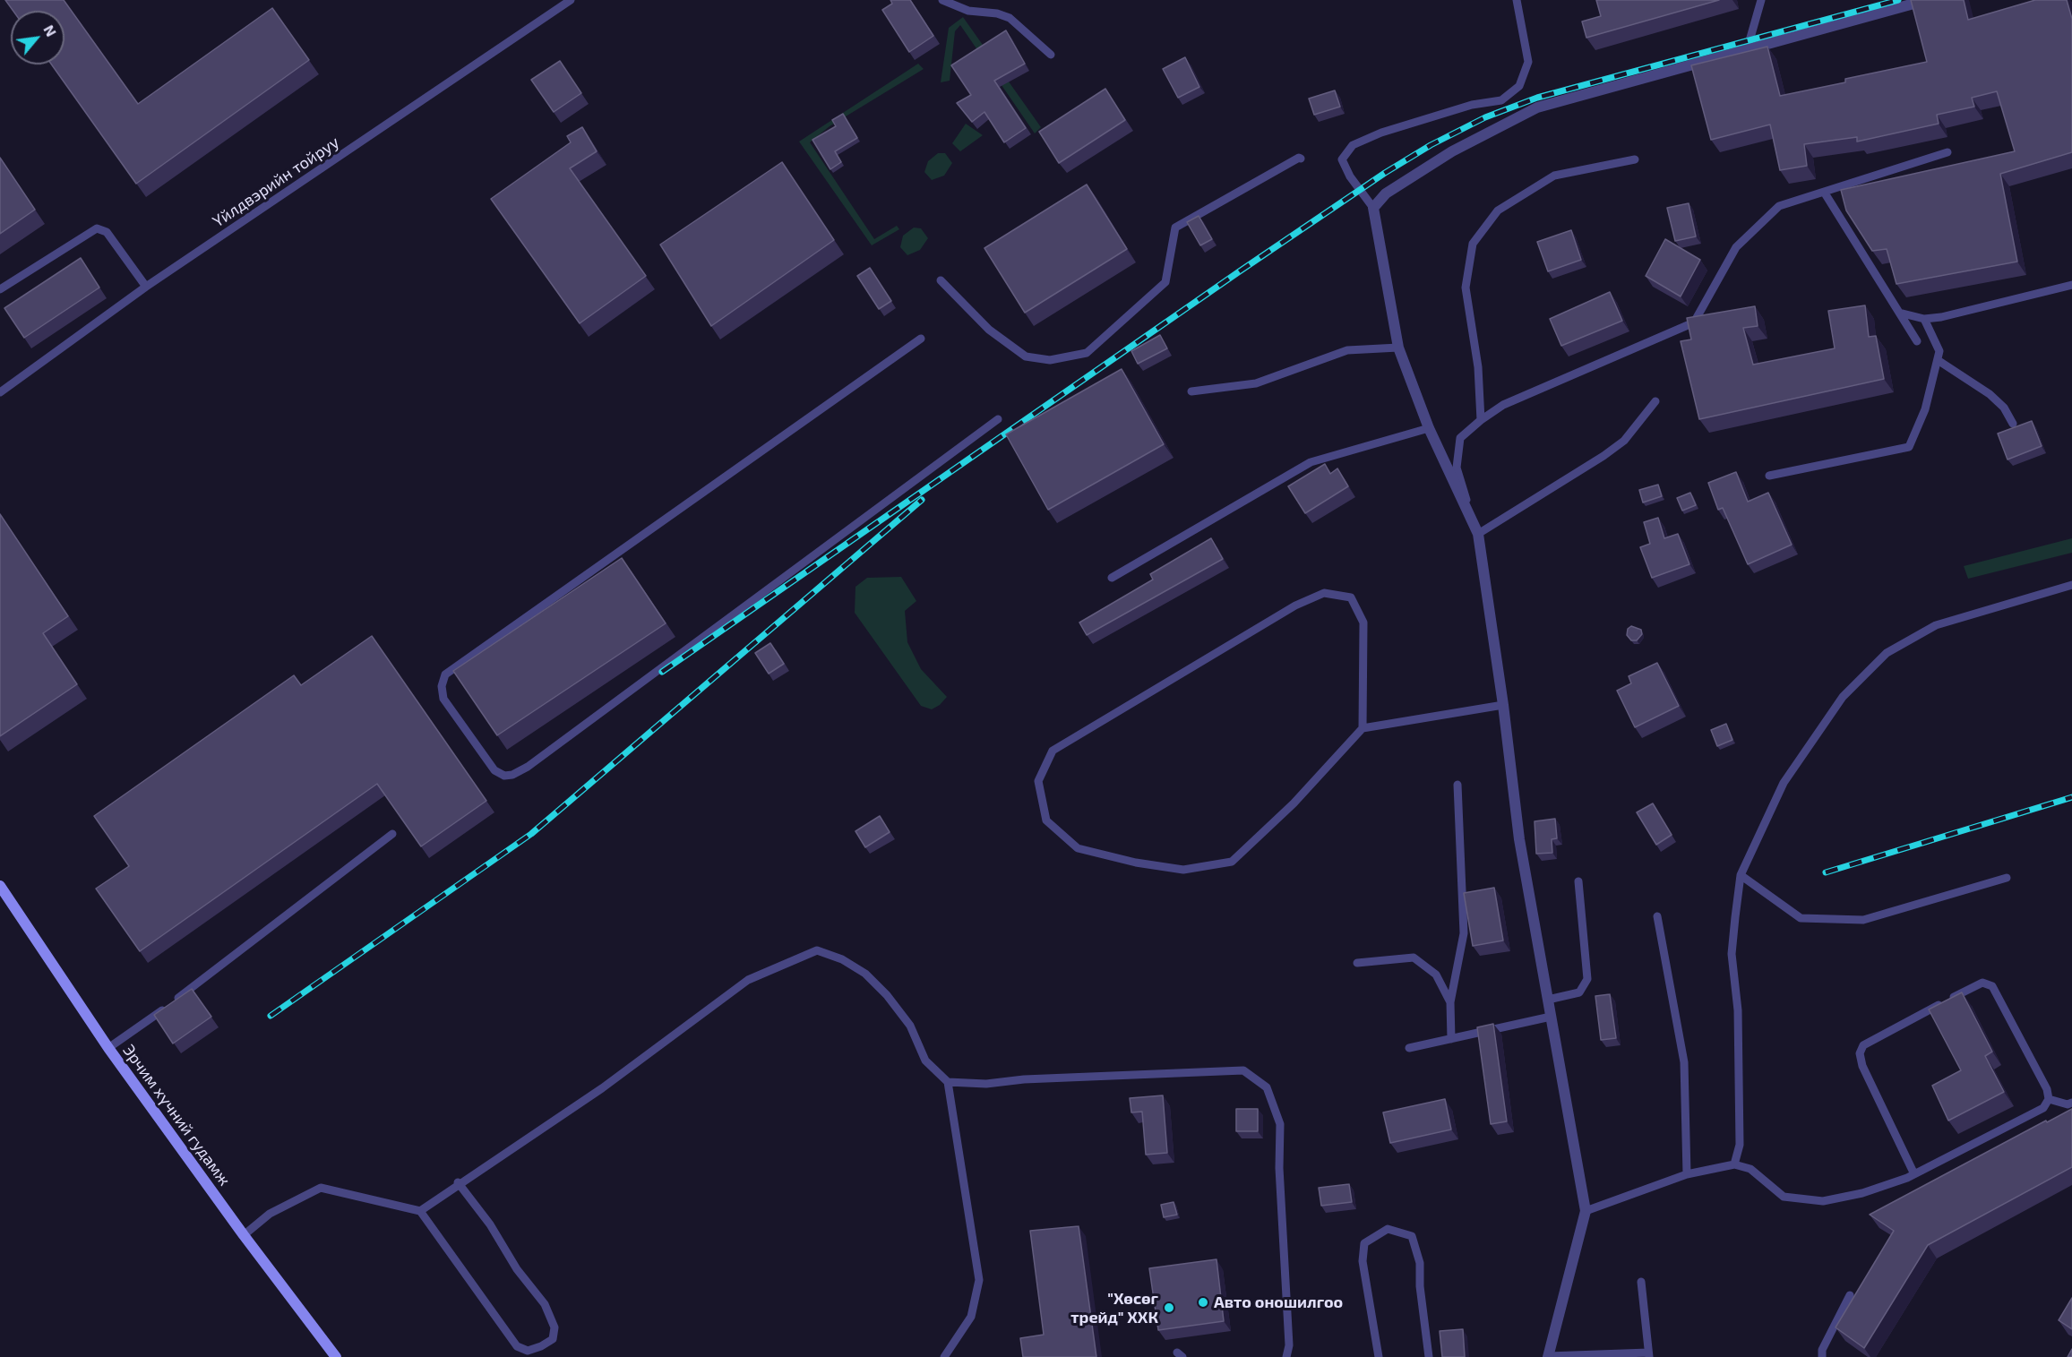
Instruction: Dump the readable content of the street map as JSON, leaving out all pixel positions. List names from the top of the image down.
{
  "streets": {
    "main road": ["Эрчим хүчний гудамж"],
    "lane": ["Үйлдвэрийн тойруу"]
  },
  "places": ["Авто оношилгоо", "\"Хөсөг трейд\" ХХК"],
  "north": "top right"
}
